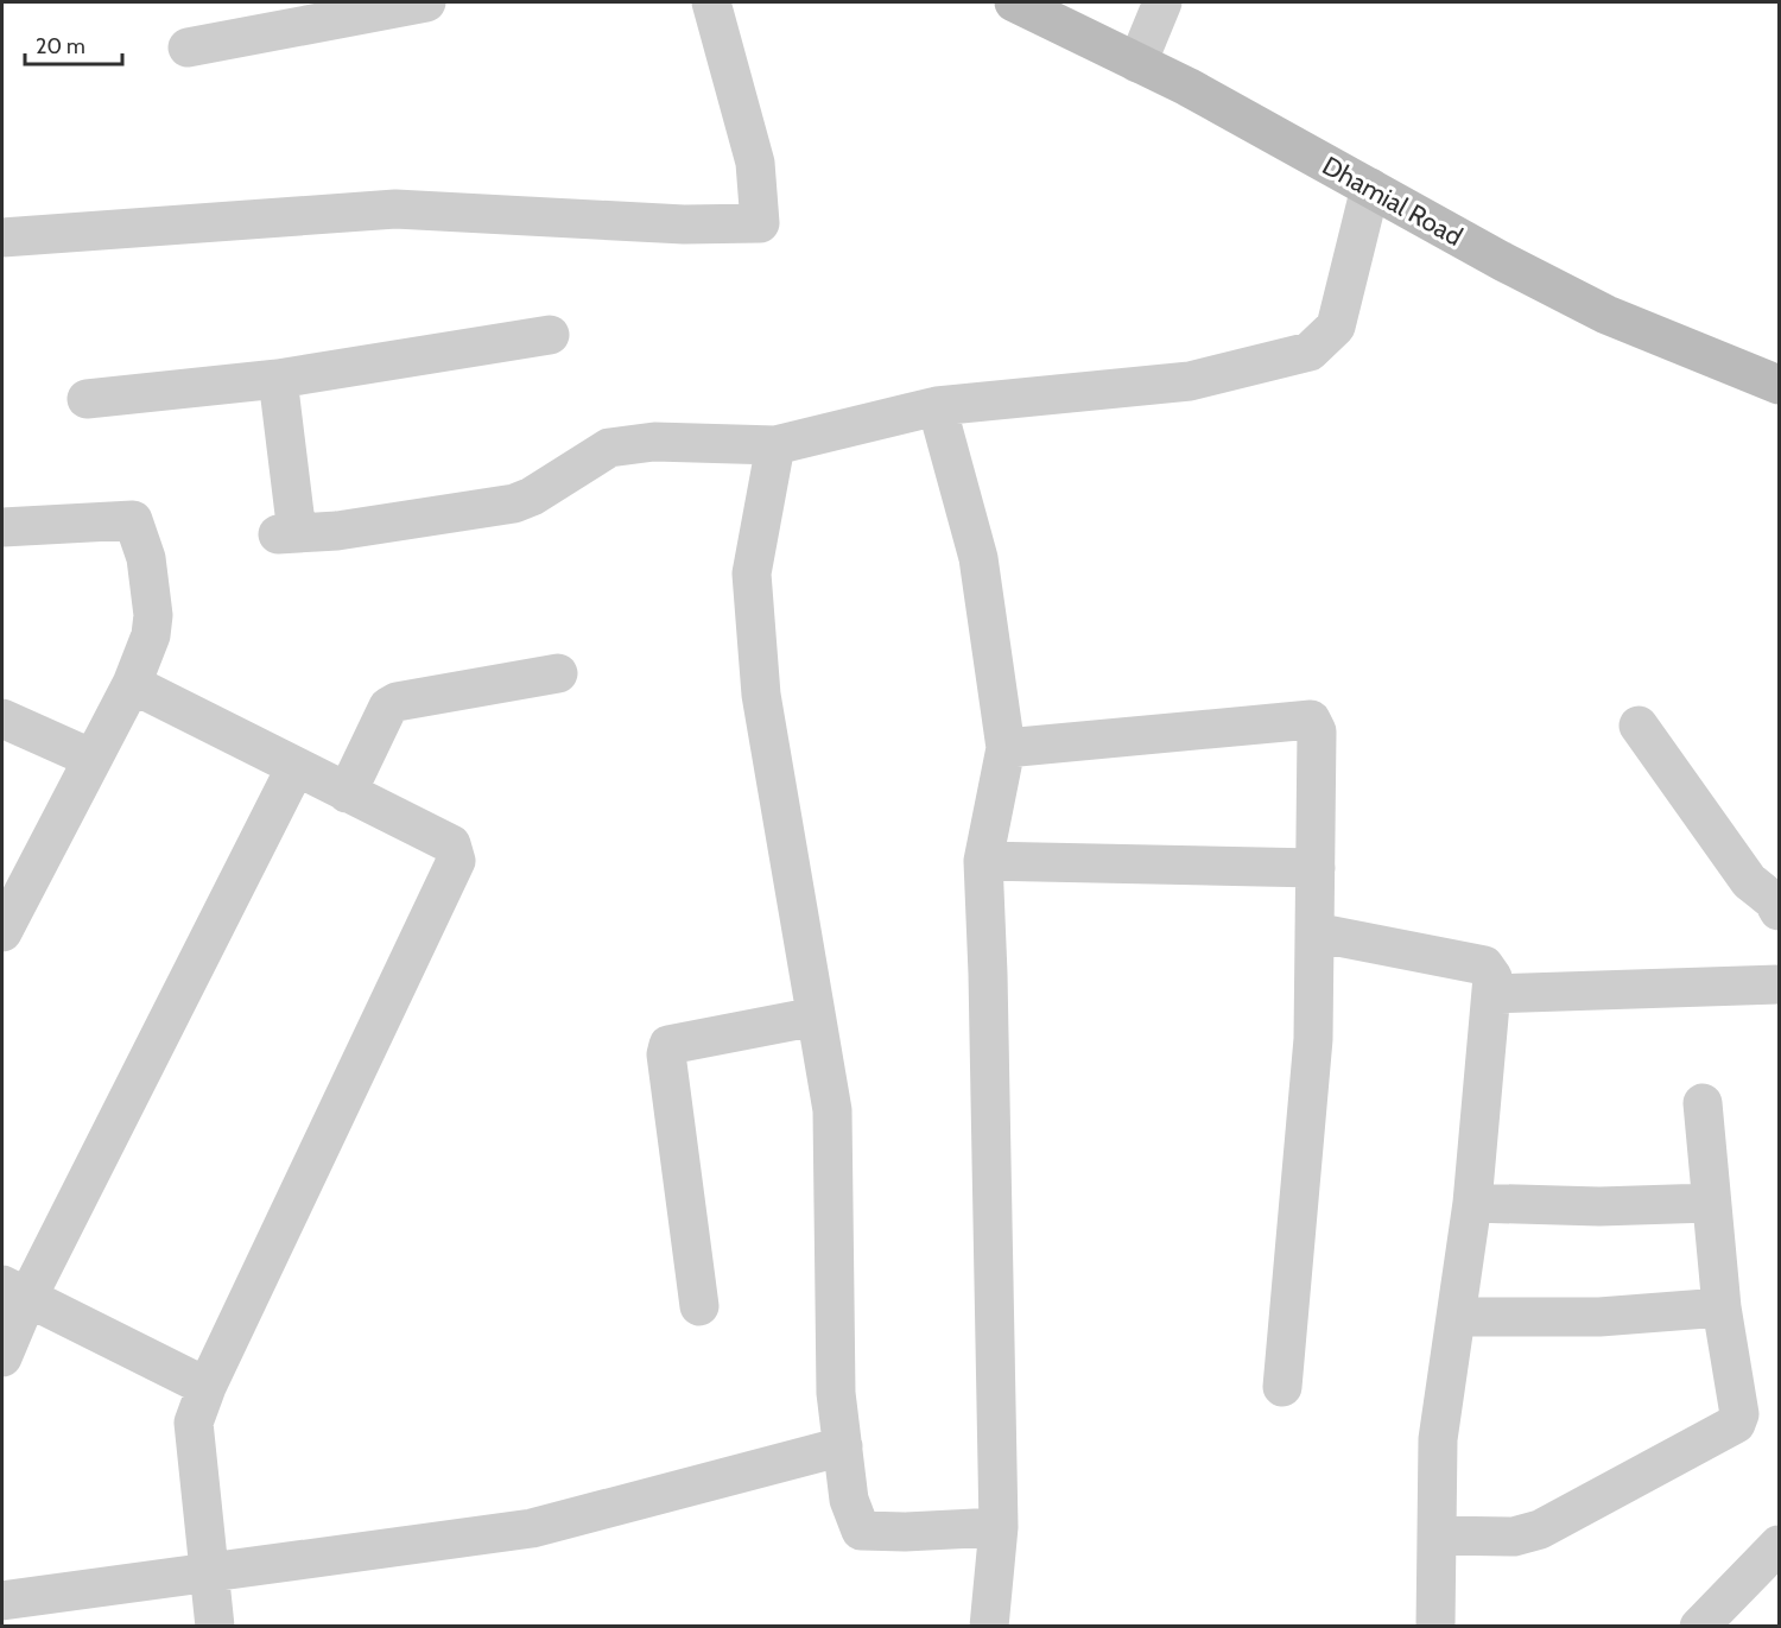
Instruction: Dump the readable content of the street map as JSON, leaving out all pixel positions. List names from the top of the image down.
{
  "streets": {
    "main road": ["Dhamial Road"]
  },
  "scale_bar": "20 m"
}
